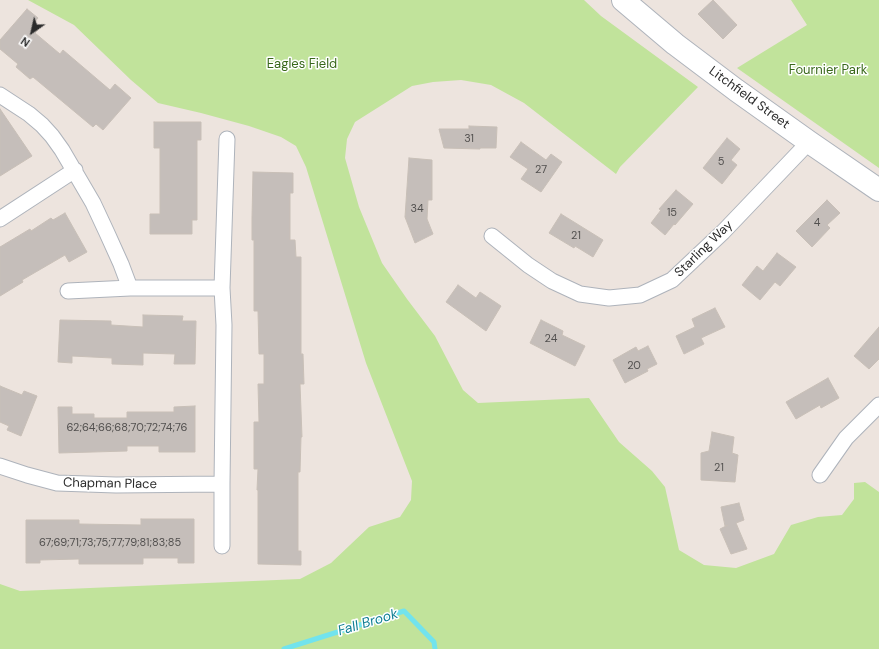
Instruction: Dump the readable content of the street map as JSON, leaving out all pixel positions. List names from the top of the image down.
{
  "streets": {
    "main road": ["Litchfield Street"],
    "street": ["Starling Way", "Chapman Place"]
  },
  "crossings": [
    ["Litchfield Street", "Starling Way"]
  ],
  "water": ["Fall Brook"],
  "parks": ["Eagles Field", "Fournier Park"],
  "house_numbers": [
    "31",
    "5",
    "27",
    "34",
    "15",
    "4",
    "21",
    "24",
    "20",
    "62;64;66;68;70;72;74;76",
    "21",
    "67;69;71;73;75;77;79;81;83;85"
  ],
  "north": "bottom left"
}
